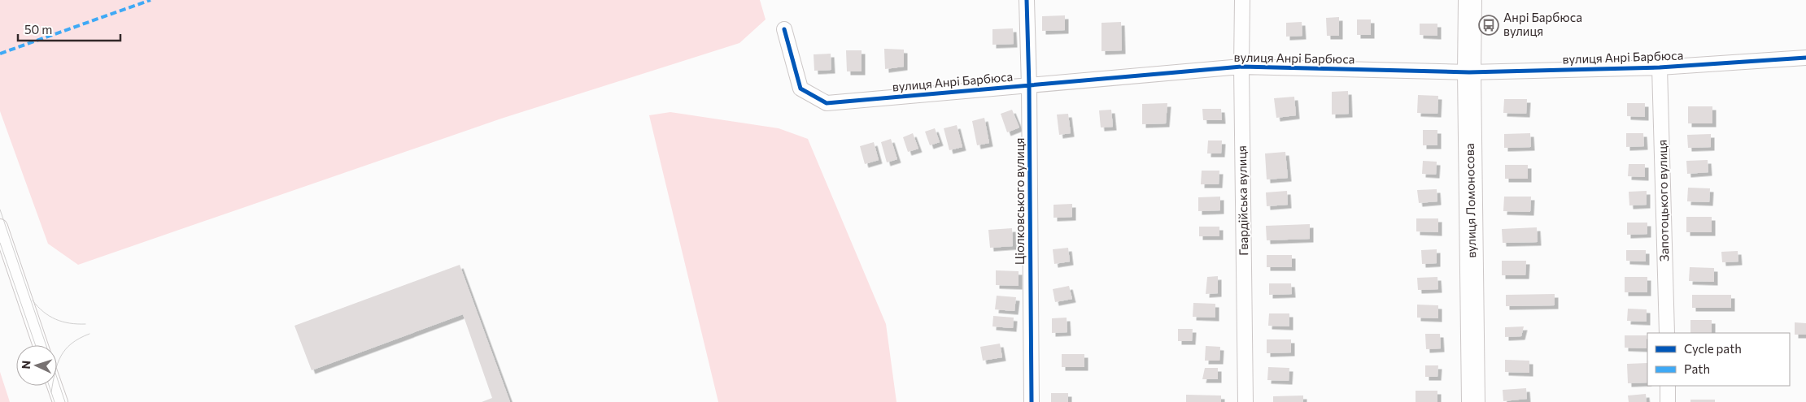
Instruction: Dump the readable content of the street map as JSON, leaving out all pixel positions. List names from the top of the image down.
{
  "streets": {
    "main road": ["вулиця Ломоносова"],
    "street": [
      "вулиця Анрі Барбюса",
      "Гвардійська вулиця",
      "Запотоцького вулиця",
      "Ціолковського вулиця"
    ]
  },
  "crossings": [
    ["вулиця Анрі Барбюса", "Гвардійська вулиця"],
    ["вулиця Анрі Барбюса", "вулиця Ломоносова"],
    ["вулиця Анрі Барбюса", "Запотоцького вулиця"],
    ["вулиця Анрі Барбюса", "Ціолковського вулиця"]
  ],
  "places": {
    "bus stop": ["Анрі Барбюса вулиця"]
  },
  "legend": ["Cycle path", "Path"],
  "scale_bar": "50 m",
  "north": "left"
}
